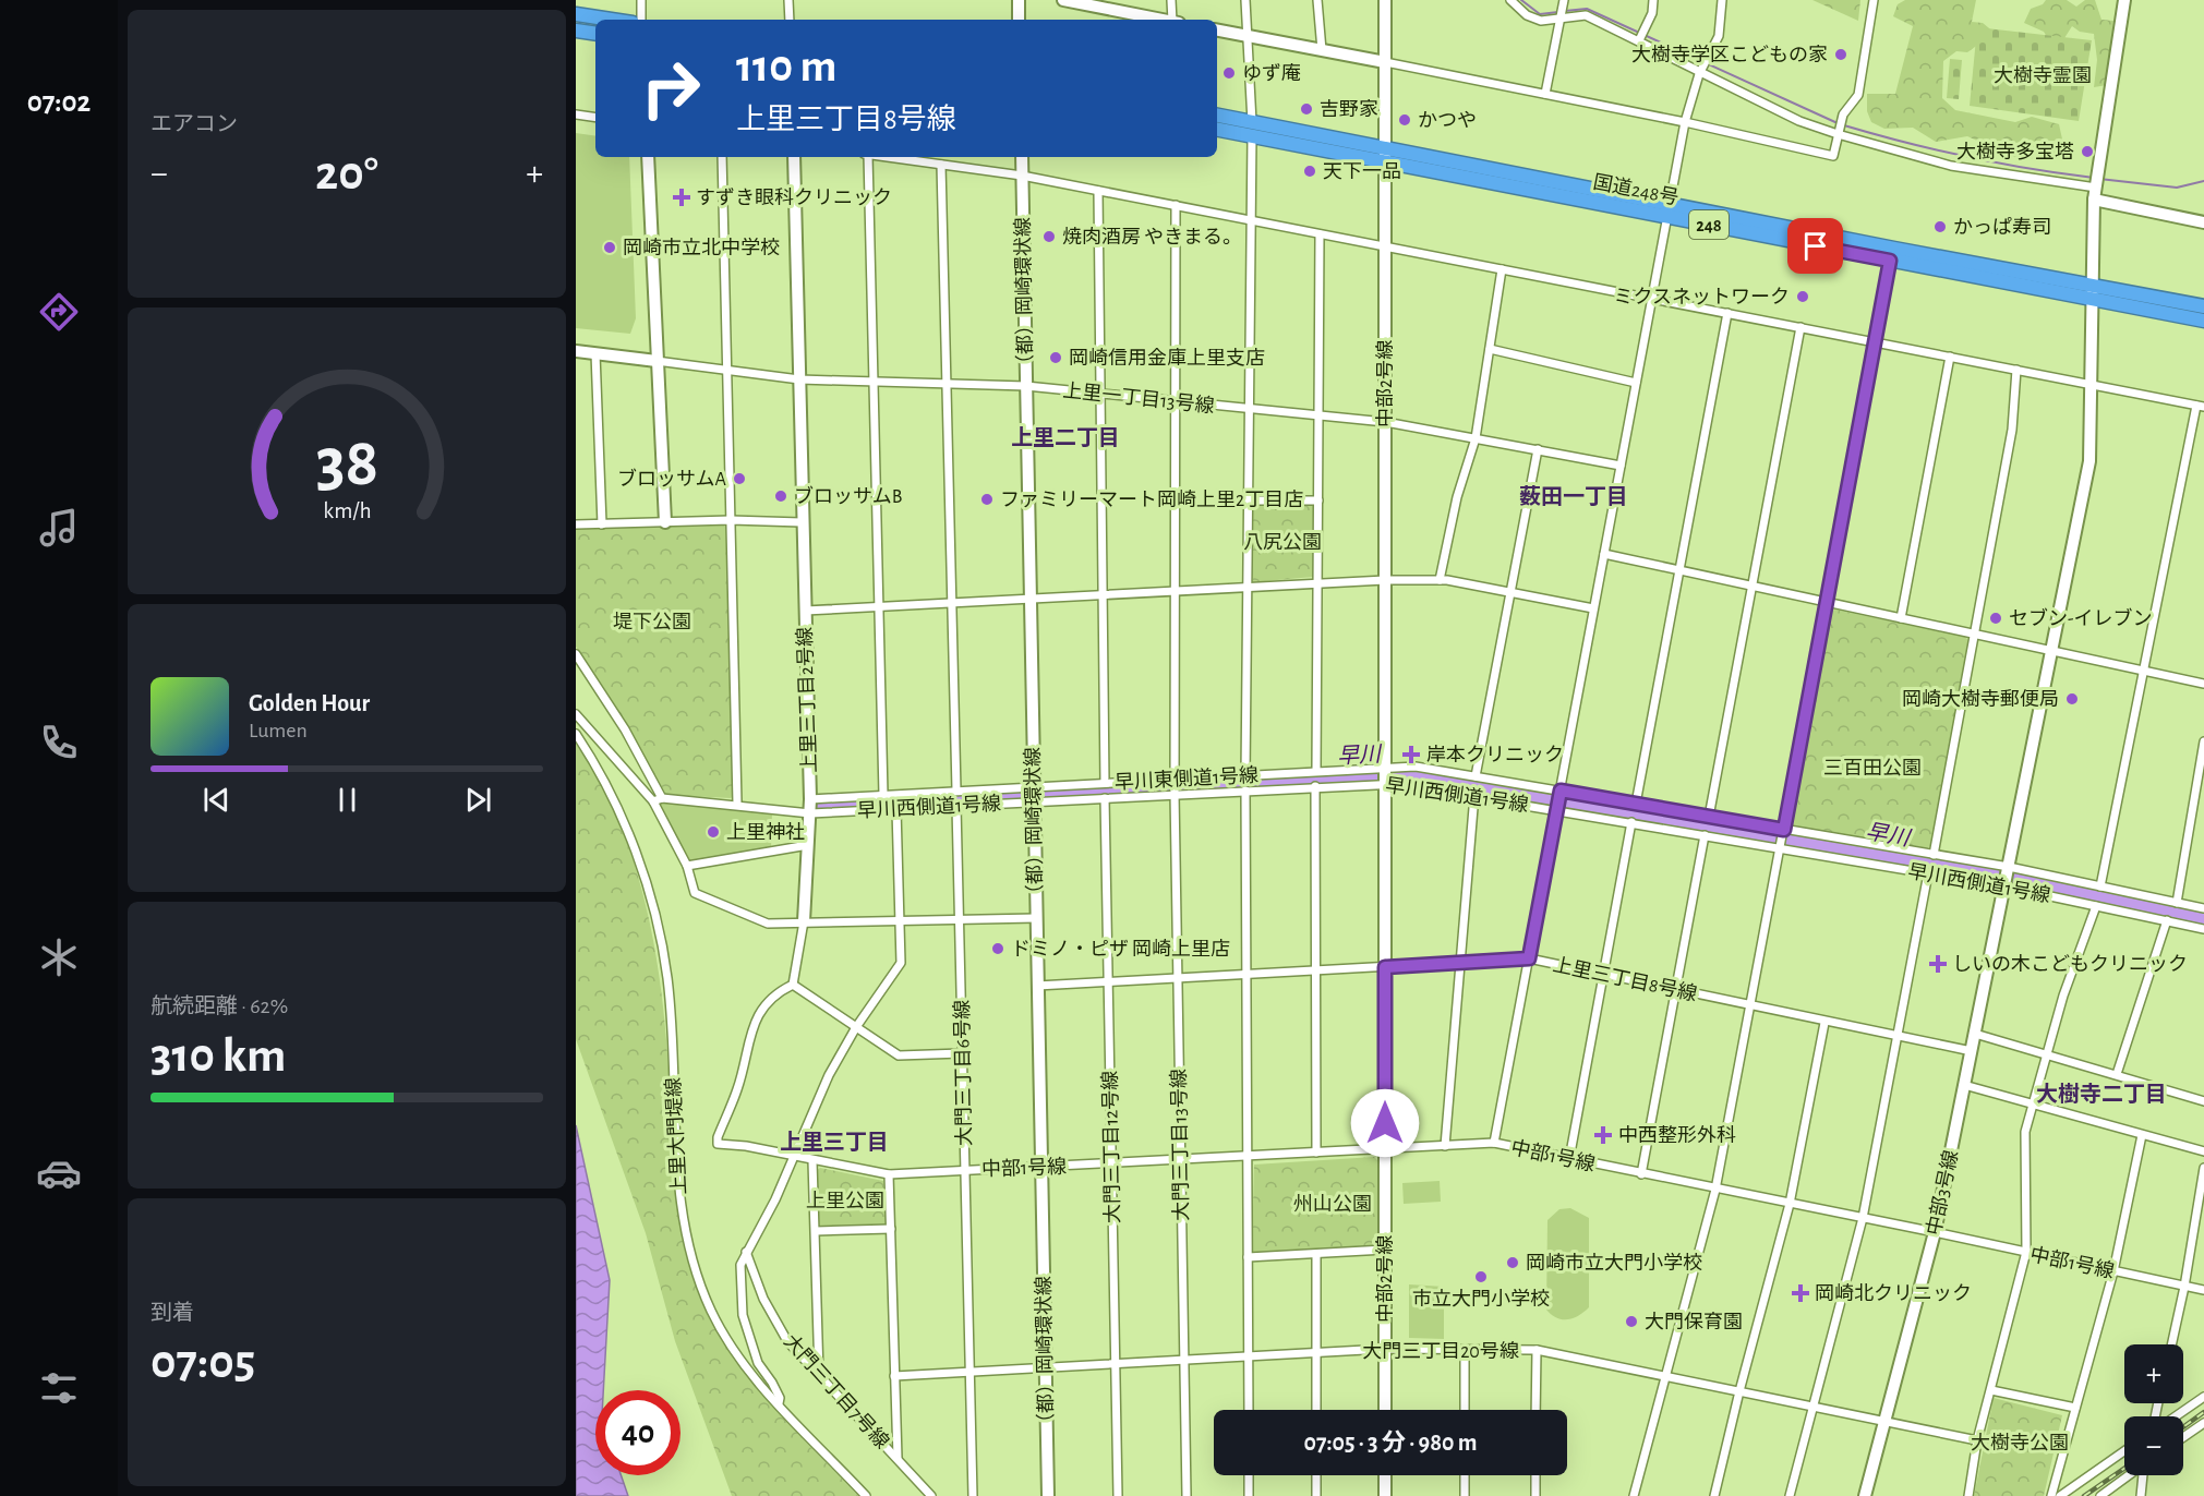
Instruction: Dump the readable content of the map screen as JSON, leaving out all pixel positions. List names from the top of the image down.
{
  "streets": {
    "highway": ["国道248号", "248"],
    "street": [
      "（都）岡崎環状線",
      "中部2号線",
      "上里一丁目13号線",
      "上里三丁目2号線",
      "早川東側道1号線",
      "早川西側道1号線",
      "上里三丁目8号線",
      "大門三丁目6号線",
      "上里大門堤線",
      "大門三丁目13号線",
      "大門三丁目12号線",
      "中部1号線",
      "中部3号線",
      "大門三丁目20号線",
      "大門三丁目7号線"
    ]
  },
  "crossings": [
    ["国道248号", "中部2号線"],
    ["国道248号", "中部3号線"],
    ["（都）岡崎環状線", "上里一丁目13号線"],
    ["（都）岡崎環状線", "早川東側道1号線"],
    ["（都）岡崎環状線", "早川西側道1号線"],
    ["（都）岡崎環状線", "上里三丁目8号線"],
    ["（都）岡崎環状線", "中部1号線"],
    ["（都）岡崎環状線", "大門三丁目20号線"],
    ["中部2号線", "上里一丁目13号線"],
    ["中部2号線", "早川東側道1号線"],
    ["中部2号線", "早川西側道1号線"],
    ["中部2号線", "上里三丁目8号線"],
    ["中部2号線", "中部1号線"],
    ["中部2号線", "大門三丁目20号線"],
    ["上里一丁目13号線", "上里三丁目2号線"],
    ["上里一丁目13号線", "大門三丁目13号線"],
    ["上里三丁目2号線", "早川東側道1号線"],
    ["上里三丁目2号線", "早川西側道1号線"],
    ["早川東側道1号線", "大門三丁目13号線"],
    ["早川西側道1号線", "大門三丁目6号線"],
    ["早川西側道1号線", "大門三丁目13号線"],
    ["早川西側道1号線", "大門三丁目12号線"],
    ["早川西側道1号線", "中部3号線"],
    ["上里三丁目8号線", "大門三丁目13号線"],
    ["上里三丁目8号線", "大門三丁目12号線"],
    ["上里三丁目8号線", "中部3号線"],
    ["大門三丁目6号線", "中部1号線"],
    ["大門三丁目6号線", "大門三丁目20号線"],
    ["大門三丁目13号線", "中部1号線"],
    ["大門三丁目13号線", "大門三丁目20号線"],
    ["大門三丁目12号線", "中部1号線"],
    ["大門三丁目12号線", "大門三丁目20号線"],
    ["中部1号線", "中部3号線"],
    ["中部3号線", "大門三丁目20号線"]
  ],
  "districts": [
    "上里二丁目",
    "薮田一丁目",
    "大樹寺二丁目",
    "上里三丁目"
  ],
  "water": ["早川"],
  "parks": [
    "大樹寺霊園",
    "八尻公園",
    "堤下公園",
    "三百田公園",
    "上里公園",
    "州山公園",
    "大樹寺公園"
  ],
  "places": {
    "other": [
      "大樹寺学区こどもの家",
      "ゆず庵",
      "吉野家",
      "かつや",
      "大樹寺多宝塔",
      "天下一品",
      "かっぱ寿司",
      "焼肉酒房 やきまる。",
      "岡崎市立北中学校",
      "ミクスネットワーク",
      "岡崎信用金庫上里支店",
      "ブロッサムA",
      "ブロッサムB",
      "ファミリーマート岡崎上里2丁目店",
      "セブン-イレブン",
      "岡崎大樹寺郵便局",
      "上里神社",
      "ドミノ・ピザ 岡崎上里店",
      "岡崎市立大門小学校",
      "市立大門小学校",
      "大門保育園"
    ],
    "health": [
      "すずき眼科クリニック",
      "岸本クリニック",
      "しいの木こどもクリニック",
      "中西整形外科",
      "岡崎北クリニック"
    ]
  },
  "page": {
    "tabs": "07:02",
    "tile": [
      "エアコン",
      ["航続距離 · 62%", "310 km"],
      ["到着", "07:05"]
    ],
    "turn": ["110 m", "上里三丁目8号線"],
    "heat": ["−", "20°", "+"],
    "song": ["Golden Hour", "Lumen"],
    "map_buttons": ["+", "−"],
    "limit": "40",
    "trip": "07:05 · 3 分 · 980 m",
    "gauge": ["38", "km/h"]
  }
}
